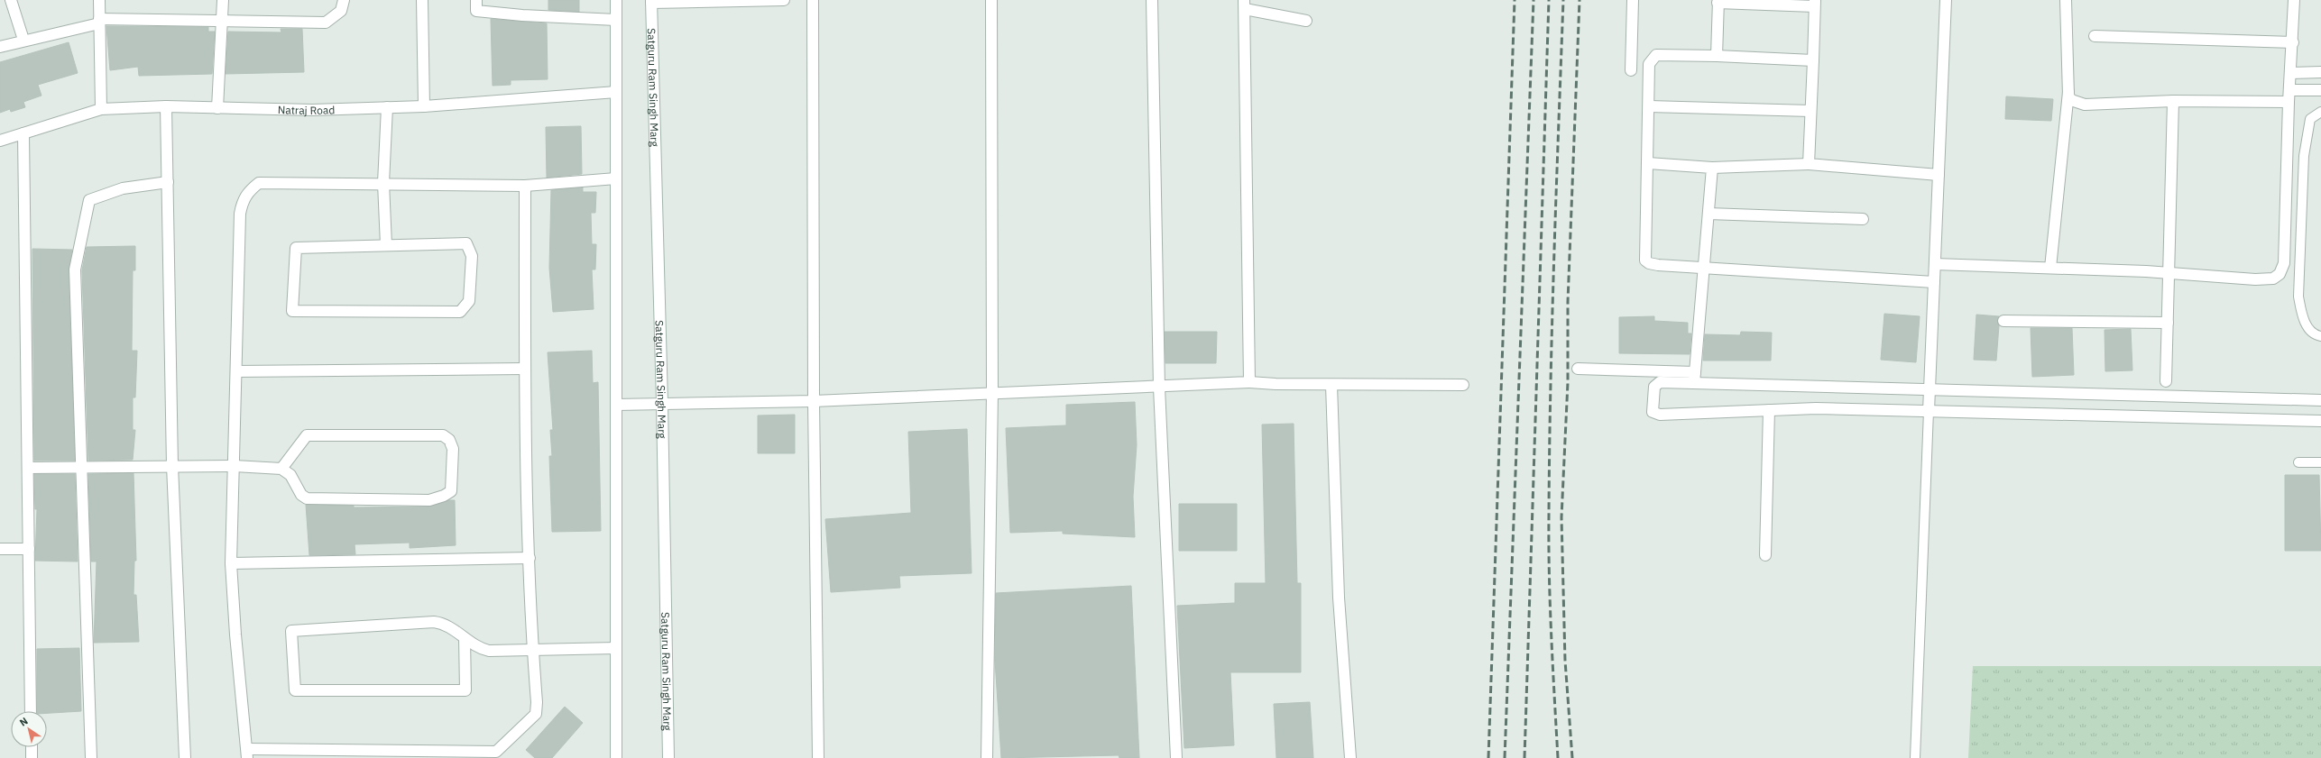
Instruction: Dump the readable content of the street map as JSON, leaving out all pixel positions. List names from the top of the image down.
{
  "streets": {
    "street": ["Satguru Ram Singh Marg", "Natraj Road"]
  },
  "north": "top left"
}
